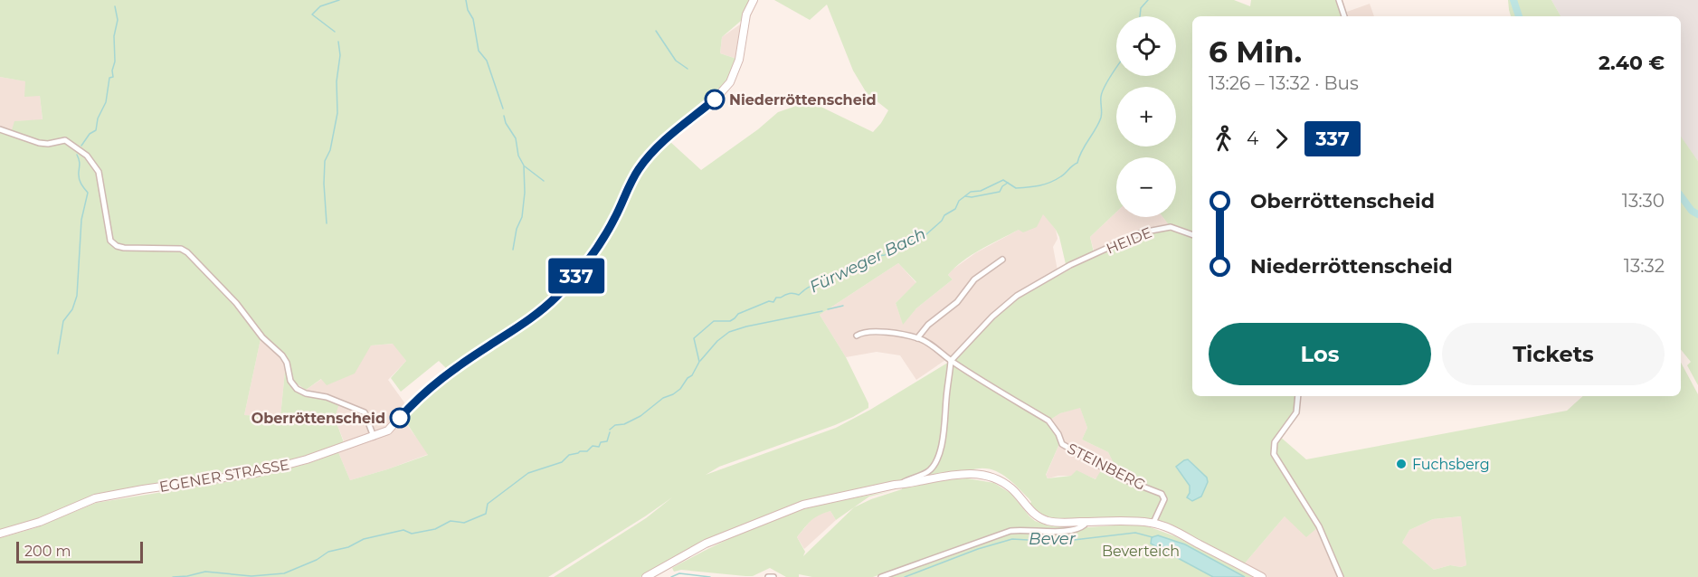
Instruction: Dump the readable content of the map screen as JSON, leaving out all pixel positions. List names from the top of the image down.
{
  "streets": {
    "street": ["HEIDE", "STEINBERG", "EGENER STRASSE"]
  },
  "crossings": [
    ["HEIDE", "STEINBERG"]
  ],
  "water": ["Fürweger Bach", "Bever"],
  "parks": ["Beverteich"],
  "places": ["Niederröttenscheid", "Oberröttenscheid", "Fuchsberg"],
  "lines": ["bus line 337"],
  "scale_bar": "200 m",
  "page": {
    "on_map": "337",
    "map_buttons": ["+", "−"],
    "heading": ["6 Min.", "13:26 – 13:32 · Bus", "2.40 €"],
    "legs": ["4", "337"],
    "list": [
      {
        "name": "Oberröttenscheid",
        "value": "13:30"
      },
      {
        "name": "Niederröttenscheid",
        "value": "13:32"
      }
    ],
    "buttons": ["Los", "Tickets"],
    "scale": "200 m"
  }
}
